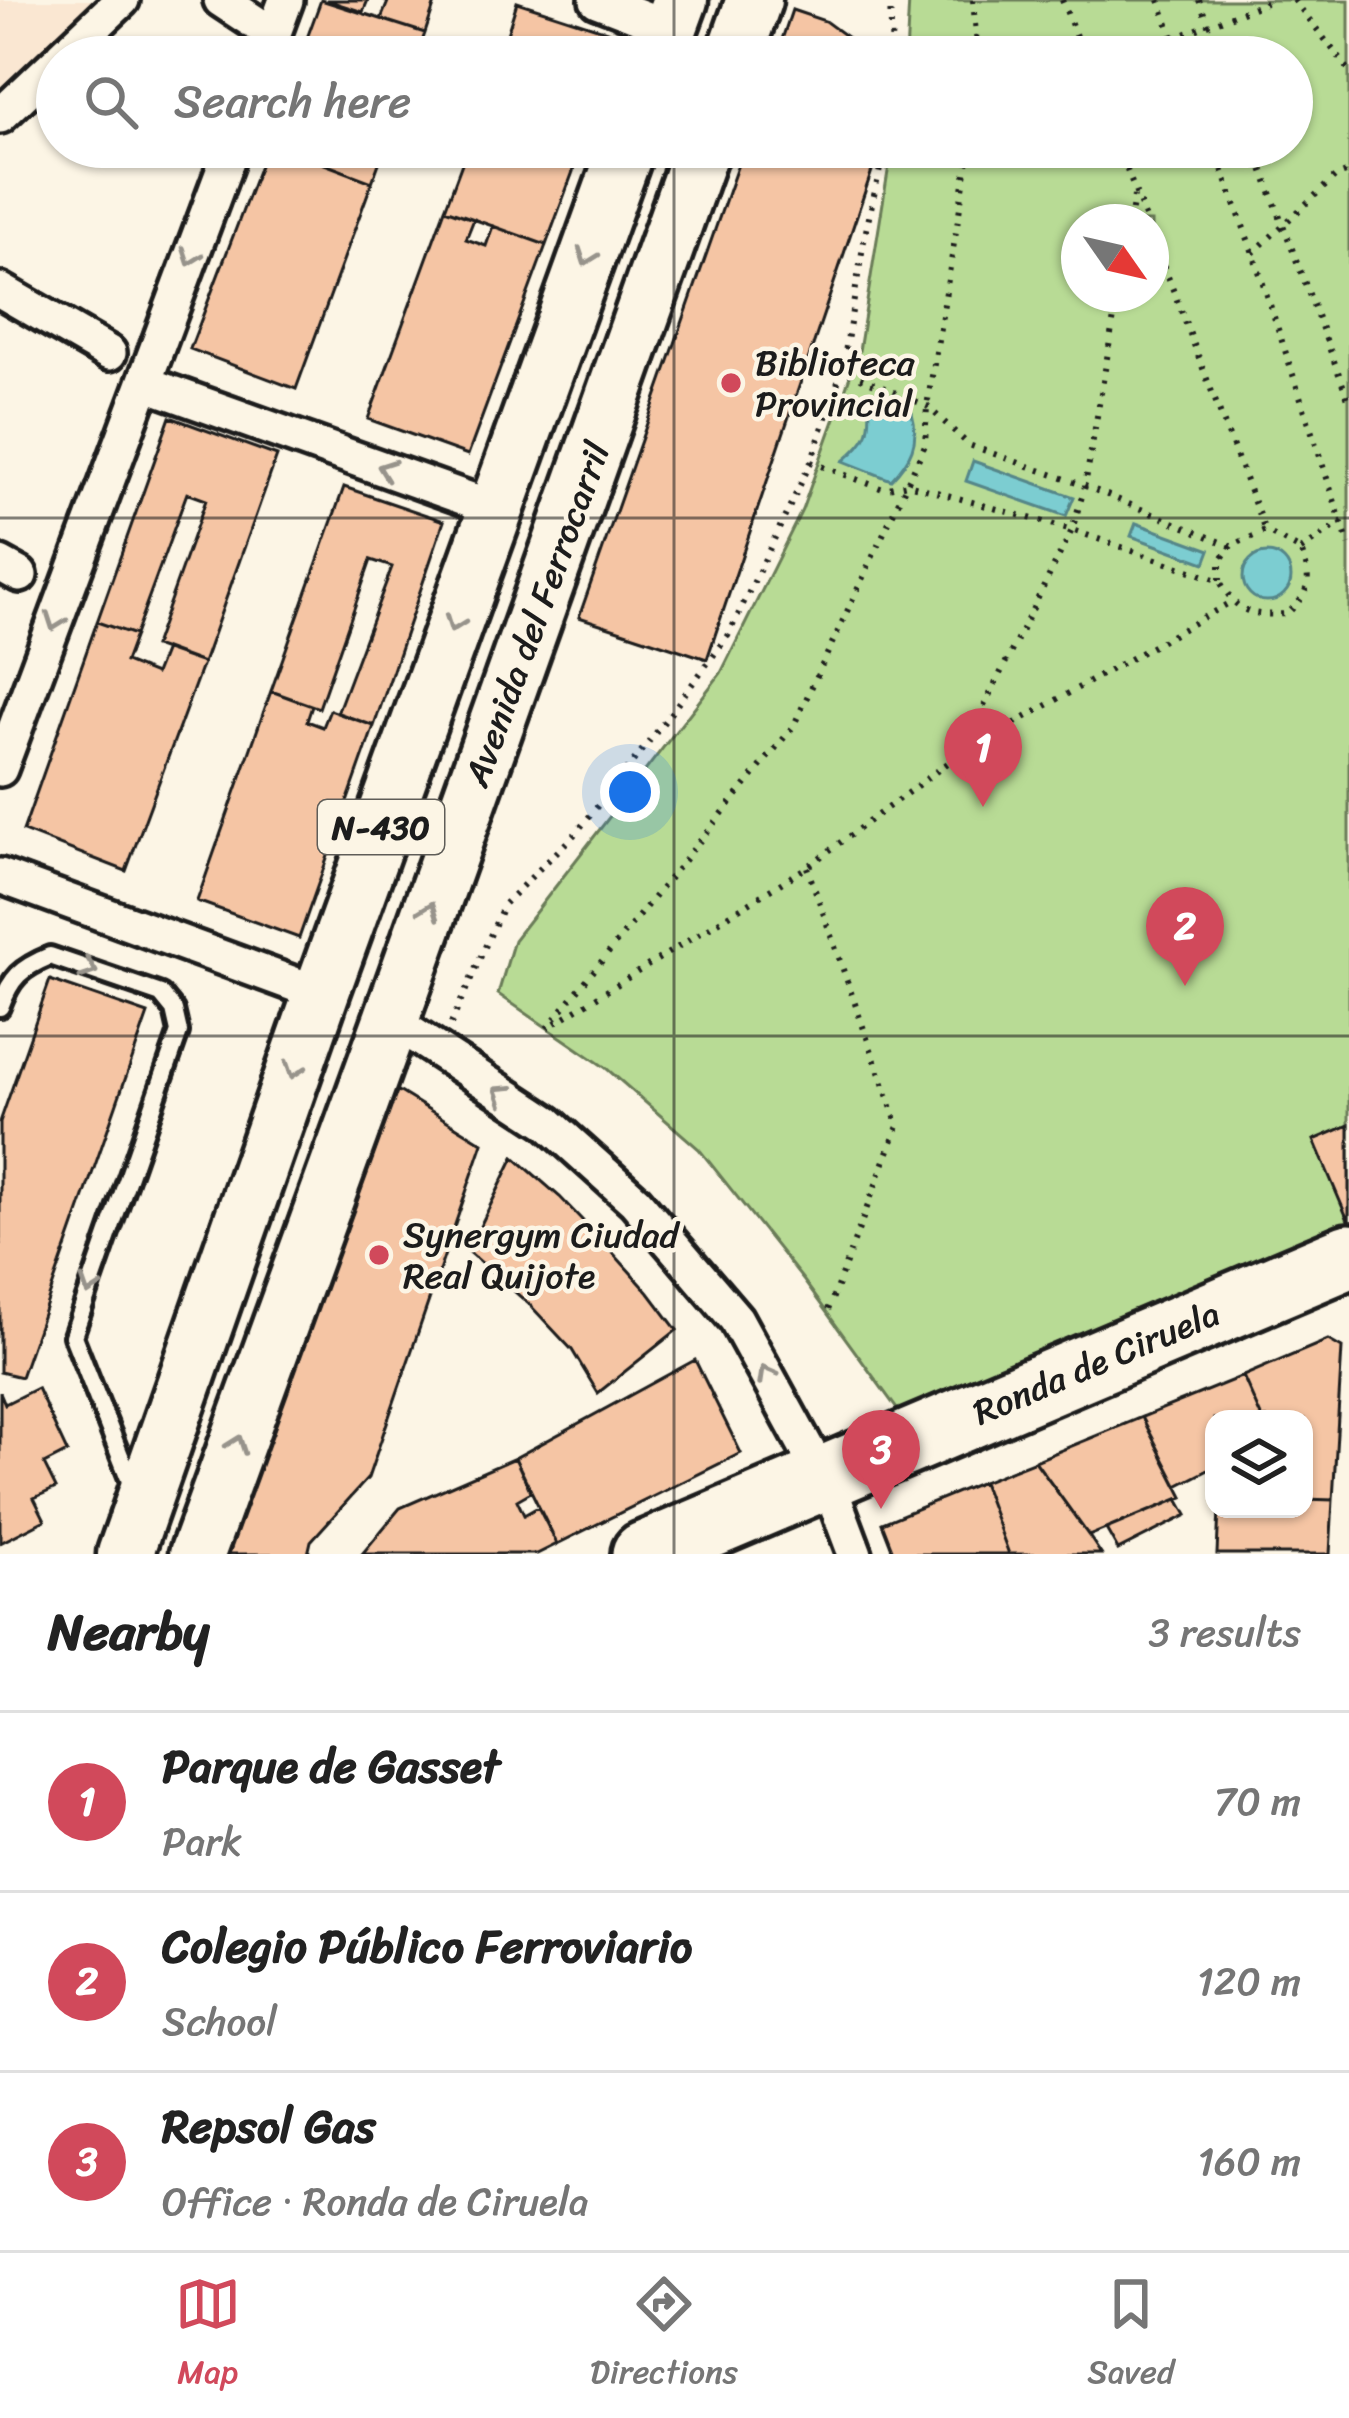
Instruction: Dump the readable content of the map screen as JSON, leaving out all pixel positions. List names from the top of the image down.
{
  "streets": {
    "highway": ["Ronda de Ciruela"],
    "main road": ["Avenida del Ferrocarril", "N-430"]
  },
  "places": ["Biblioteca Provincial", "Synergym Ciudad Real Quijote"],
  "north": "bottom right",
  "page": {
    "search": "Search here",
    "pins": ["1", "2", "3"],
    "heading": ["Nearby", "3 results"],
    "list": [
      {
        "mark": "1",
        "name": "Parque de Gasset",
        "note": "Park",
        "value": "70 m"
      },
      {
        "mark": "2",
        "name": "Colegio Público Ferroviario",
        "note": "School",
        "value": "120 m"
      },
      {
        "mark": "3",
        "name": "Repsol Gas",
        "note": "Office · Ronda de Ciruela",
        "value": "160 m"
      }
    ],
    "nav": ["Map", "Directions", "Saved"]
  }
}
